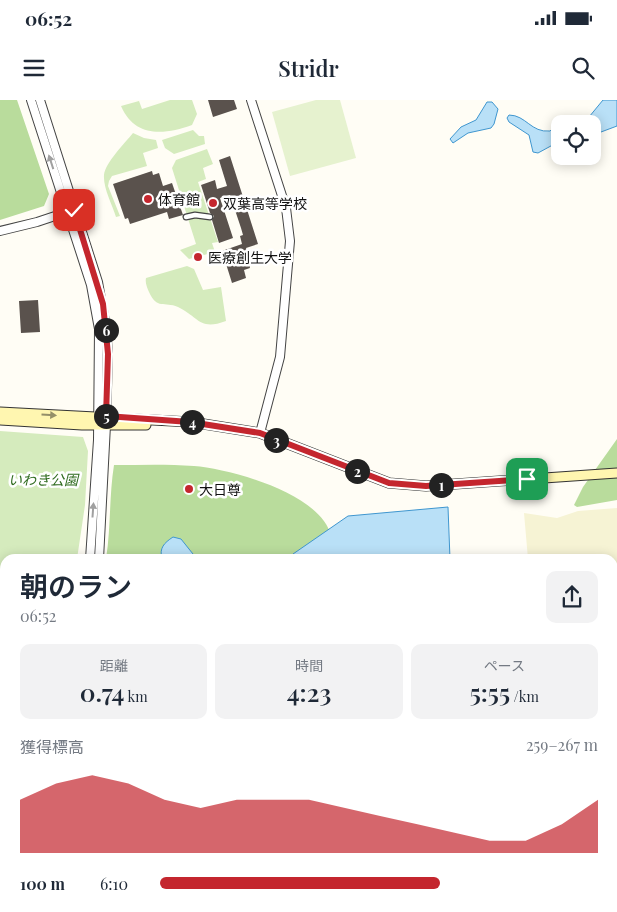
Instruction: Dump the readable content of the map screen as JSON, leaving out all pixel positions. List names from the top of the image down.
{
  "parks": ["いわき公園"],
  "places": [
    "体育館",
    "双葉高等学校",
    "医療創生大学",
    "大日尊"
  ],
  "page": {
    "status": "06:52",
    "header": "Stridr",
    "pins": [
      "6",
      "5",
      "4",
      "3",
      "2",
      "1"
    ],
    "heading": ["朝のラン", "06:52"],
    "stats": [
      ["距離", "0.74 km"],
      ["時間", "4:23"],
      ["ペース", "5:55 /km"]
    ],
    "chart": ["獲得標高", "259–267 m"],
    "list": [
      {
        "name": "100 m",
        "note": "6:10"
      }
    ]
  }
}
